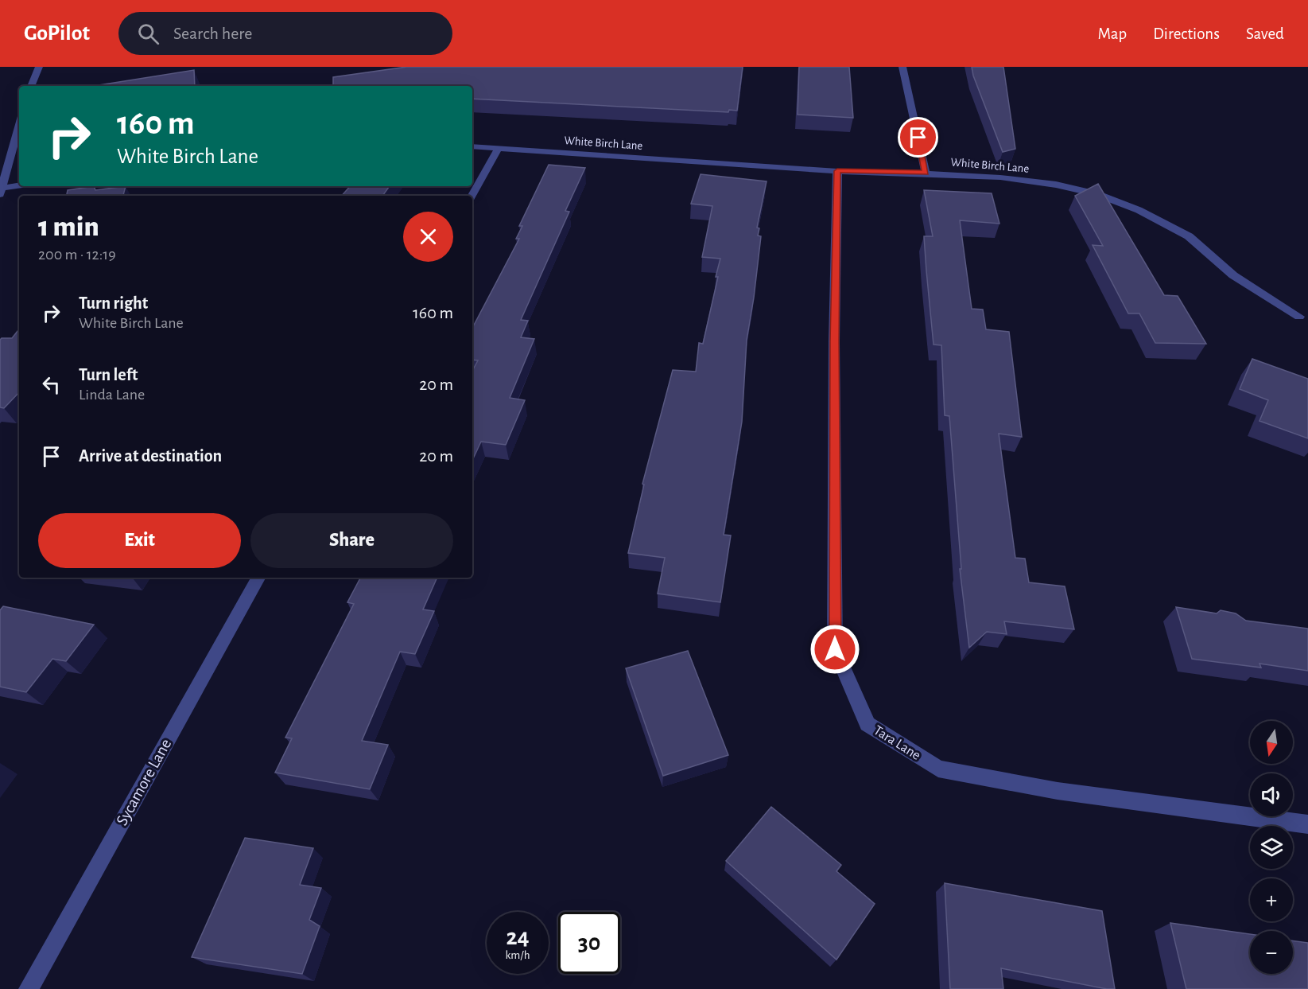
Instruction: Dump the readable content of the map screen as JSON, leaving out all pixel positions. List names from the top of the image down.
{
  "streets": {
    "street": ["White Birch Lane", "Tara Lane", "Sycamore Lane"]
  },
  "crossings": [
    ["White Birch Lane", "Tara Lane"]
  ],
  "north": "bottom",
  "page": {
    "header": "GoPilot",
    "search": "Search here",
    "nav": ["Map", "Directions", "Saved"],
    "turn": ["160 m", "White Birch Lane"],
    "heading": ["1 min", "200 m · 12:19"],
    "list": [
      {
        "name": "Turn right",
        "note": "White Birch Lane",
        "value": "160 m"
      },
      {
        "name": "Turn left",
        "note": "Linda Lane",
        "value": "20 m"
      },
      {
        "name": "Arrive at destination",
        "value": "20 m"
      }
    ],
    "buttons": ["Exit", "Share"],
    "map_buttons": ["+", "−"],
    "speed": "24 km/h",
    "limit": "30"
  }
}
